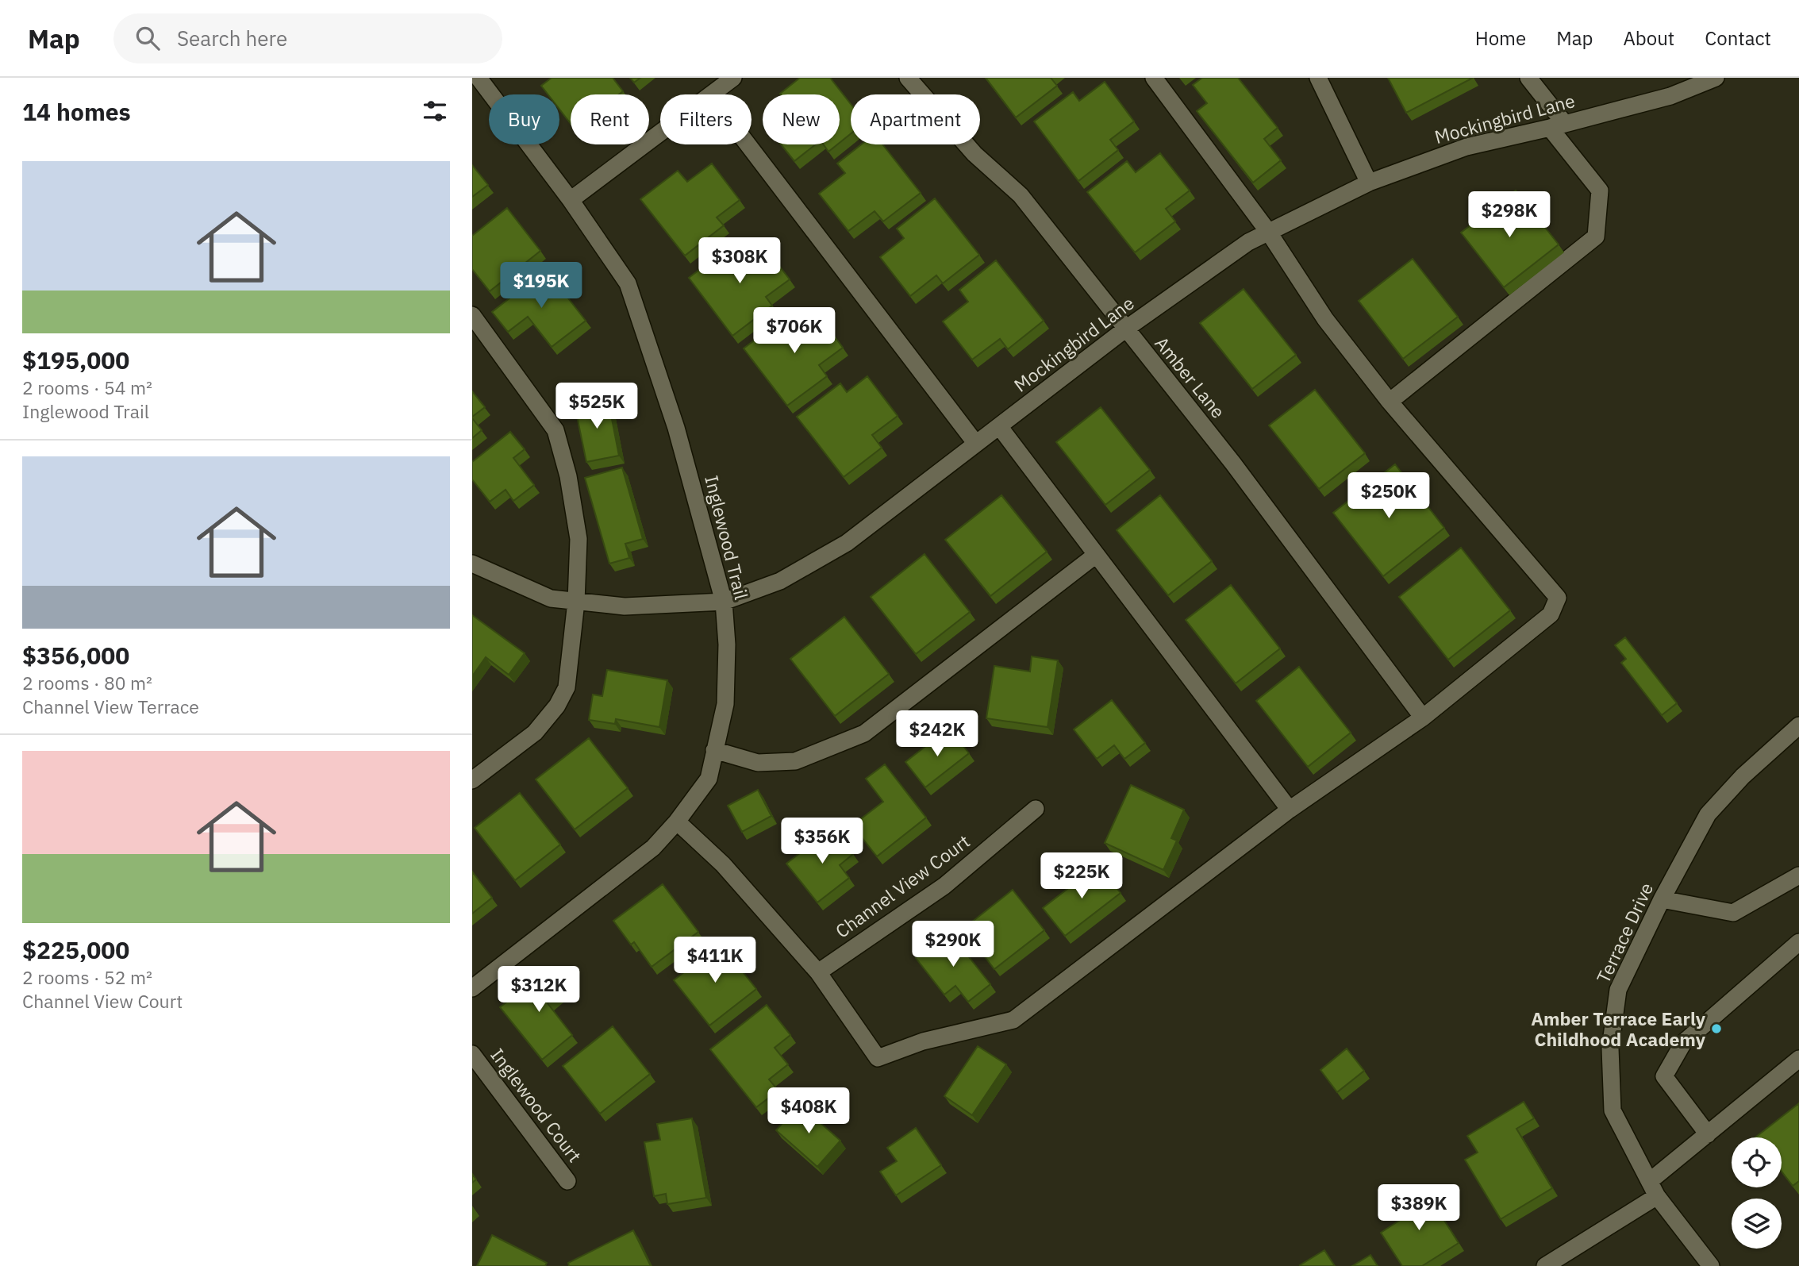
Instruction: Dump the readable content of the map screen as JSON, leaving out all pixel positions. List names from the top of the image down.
{
  "streets": {
    "street": [
      "Mockingbird Lane",
      "Amber Lane",
      "Inglewood Trail",
      "Channel View Court",
      "Terrace Drive",
      "Inglewood Court"
    ]
  },
  "crossings": [
    ["Mockingbird Lane", "Amber Lane"],
    ["Mockingbird Lane", "Inglewood Trail"]
  ],
  "places": ["Amber Terrace Early Childhood Academy"],
  "page": {
    "header": "Map",
    "search": "Search here",
    "nav": [
      "Home",
      "Map",
      "About",
      "Contact"
    ],
    "heading": "14 homes",
    "chip": [
      "Buy",
      "Rent",
      "Filters",
      "New",
      "Apartment"
    ],
    "list": [
      {
        "name": "$195,000",
        "note": "2 rooms · 54 m² · Inglewood Trail"
      },
      {
        "name": "$356,000",
        "note": "2 rooms · 80 m² · Channel View Terrace"
      },
      {
        "name": "$225,000",
        "note": "2 rooms · 52 m² · Channel View Court"
      }
    ],
    "price": [
      "$298K",
      "$308K",
      "$195K",
      "$706K",
      "$525K",
      "$250K",
      "$242K",
      "$356K",
      "$225K",
      "$290K",
      "$411K",
      "$312K",
      "$408K",
      "$389K"
    ]
  }
}
